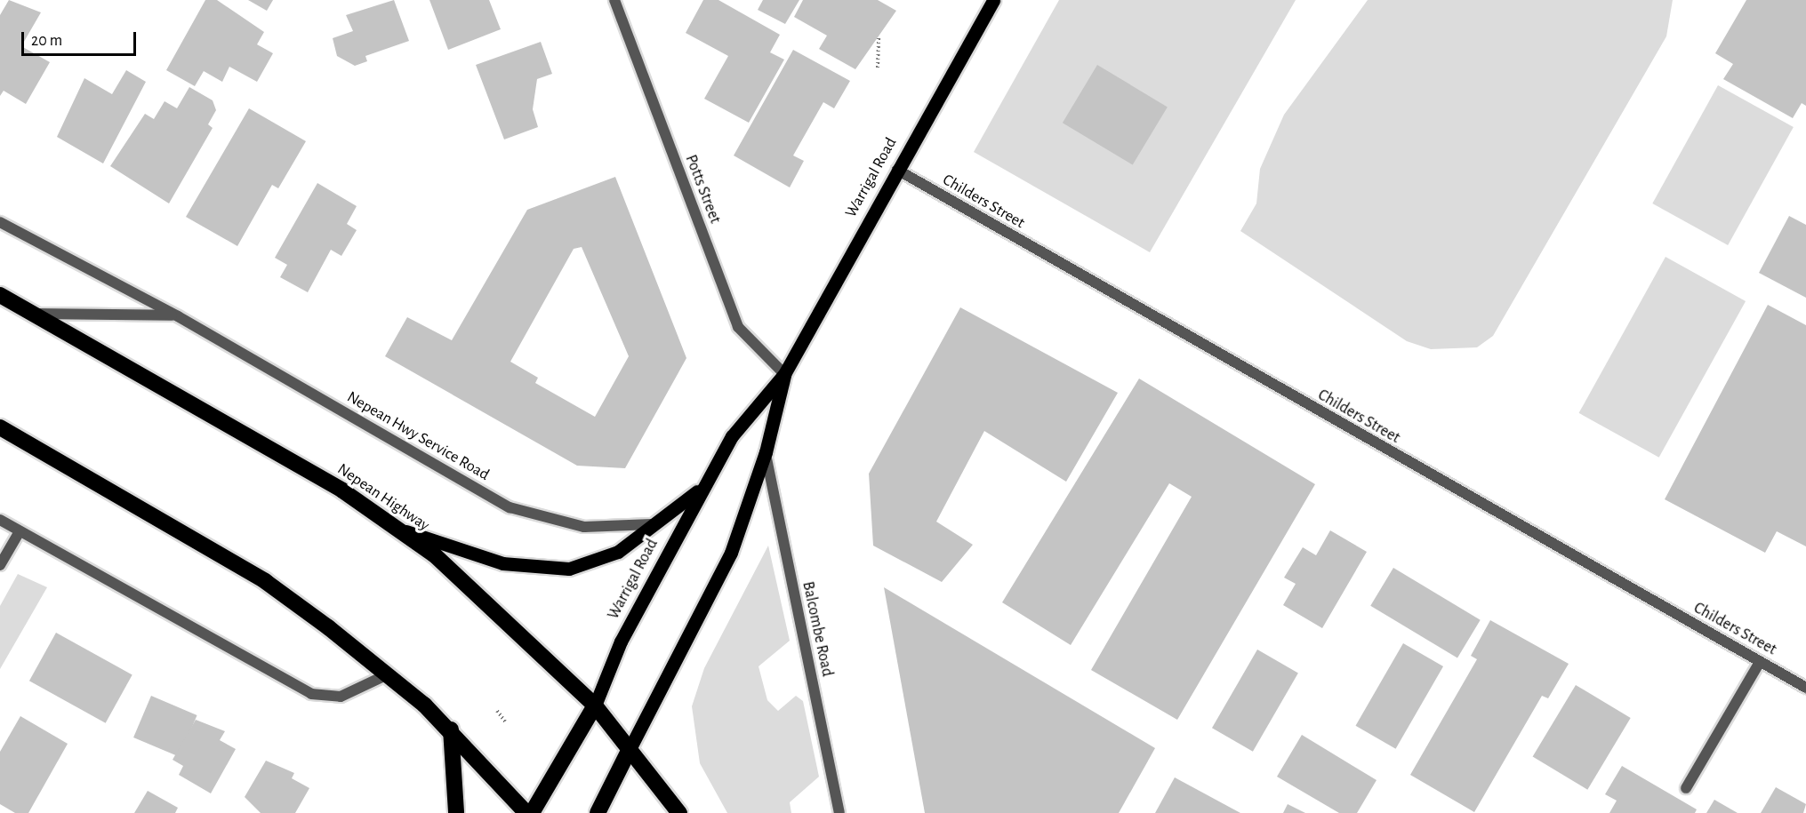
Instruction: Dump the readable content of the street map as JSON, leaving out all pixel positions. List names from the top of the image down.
{
  "streets": {
    "highway": ["Warrigal Road", "Nepean Highway"],
    "street": [
      "Potts Street",
      "Childers Street",
      "Nepean Hwy Service Road",
      "Balcombe Road"
    ]
  },
  "crossings": [
    ["Warrigal Road", "Potts Street"],
    ["Warrigal Road", "Childers Street"],
    ["Warrigal Road", "Nepean Highway"],
    ["Warrigal Road", "Balcombe Road"],
    ["Nepean Hwy Service Road", "Nepean Highway"]
  ],
  "scale_bar": "20 m"
}
